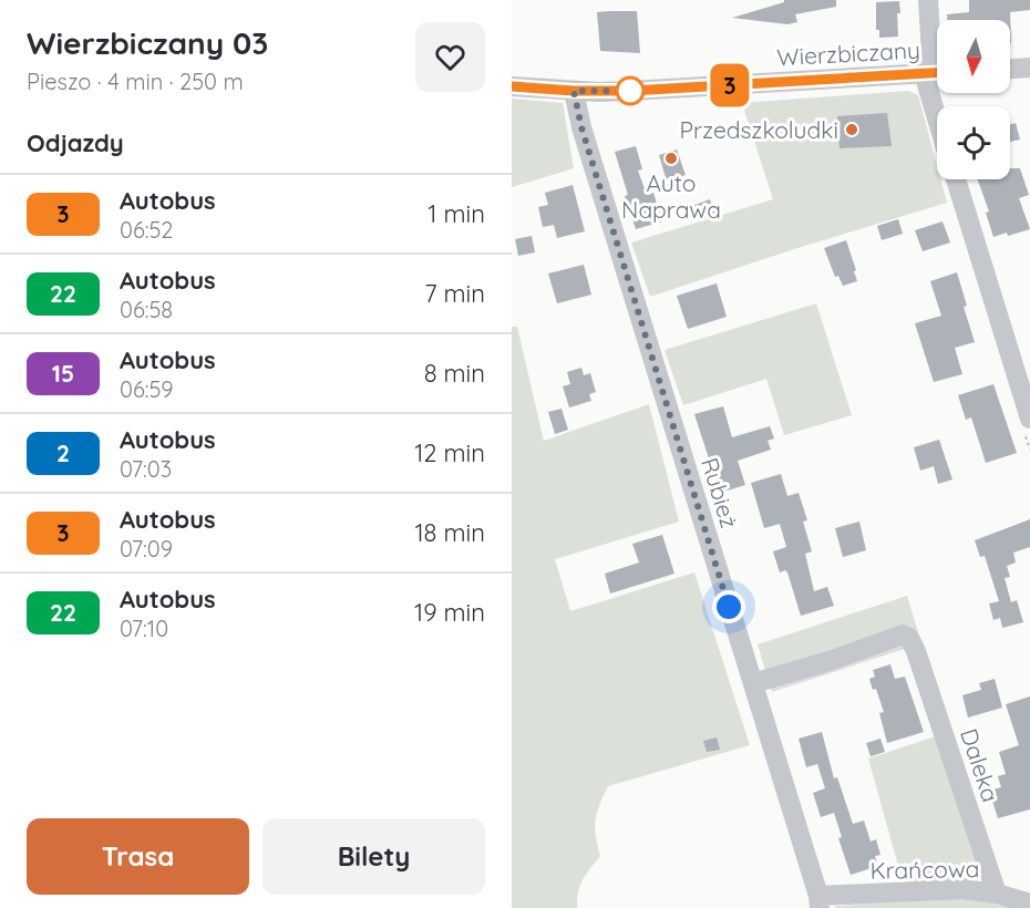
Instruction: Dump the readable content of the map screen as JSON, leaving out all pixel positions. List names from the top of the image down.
{
  "streets": {
    "street": [
      "Wierzbiczany",
      "Rubież",
      "Daleka",
      "Krańcowa"
    ]
  },
  "crossings": [
    ["Wierzbiczany", "Rubież"],
    ["Rubież", "Daleka"],
    ["Rubież", "Krańcowa"],
    ["Daleka", "Krańcowa"]
  ],
  "places": ["Przedszkoludki", "Auto Naprawa"],
  "lines": ["bus line 3"],
  "north": "bottom",
  "page": {
    "heading": [
      ["Wierzbiczany 03", "Pieszo · 4 min · 250 m"],
      "Odjazdy"
    ],
    "on_map": "3",
    "list": [
      {
        "mark": "3",
        "name": "Autobus",
        "note": "06:52",
        "value": "1 min"
      },
      {
        "mark": "22",
        "name": "Autobus",
        "note": "06:58",
        "value": "7 min"
      },
      {
        "mark": "15",
        "name": "Autobus",
        "note": "06:59",
        "value": "8 min"
      },
      {
        "mark": "2",
        "name": "Autobus",
        "note": "07:03",
        "value": "12 min"
      },
      {
        "mark": "3",
        "name": "Autobus",
        "note": "07:09",
        "value": "18 min"
      },
      {
        "mark": "22",
        "name": "Autobus",
        "note": "07:10",
        "value": "19 min"
      }
    ],
    "buttons": ["Trasa", "Bilety"]
  }
}
